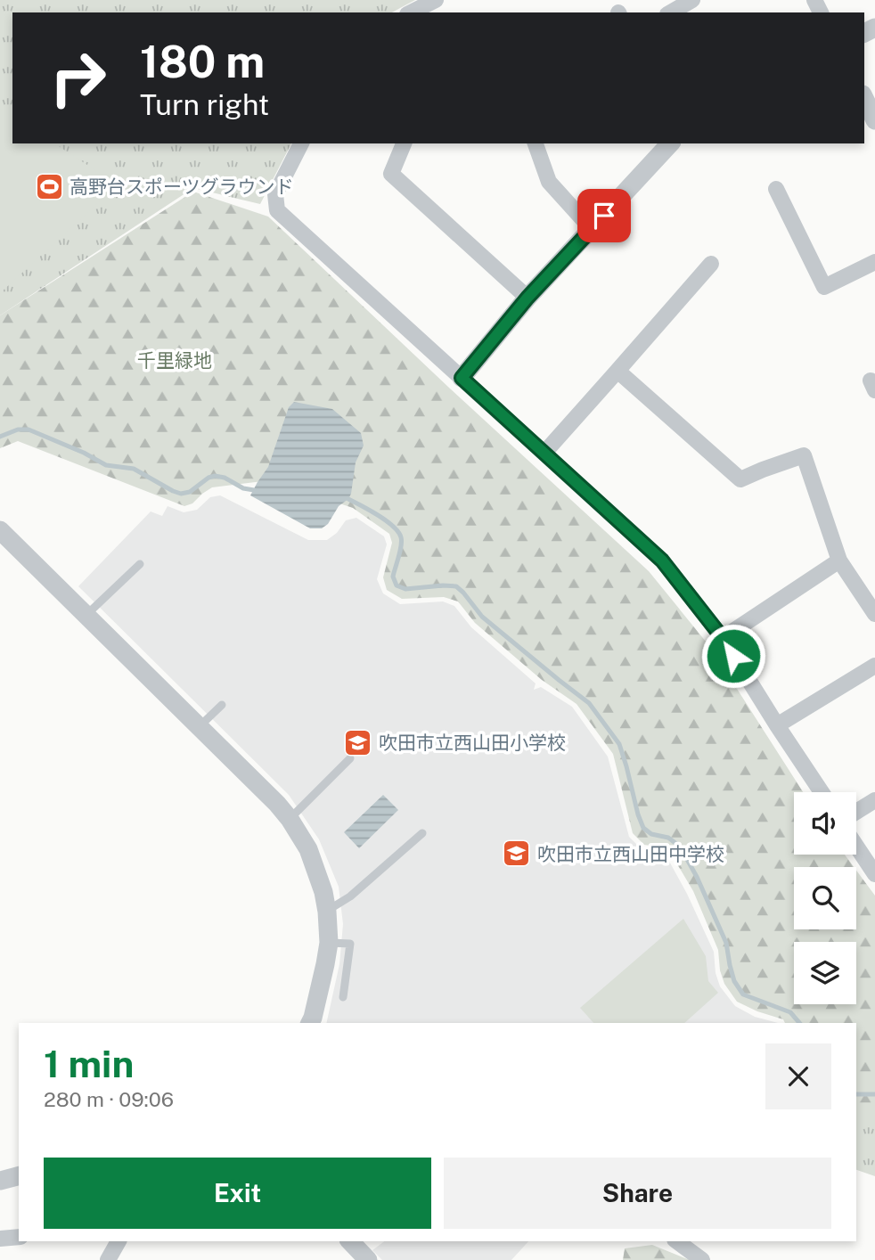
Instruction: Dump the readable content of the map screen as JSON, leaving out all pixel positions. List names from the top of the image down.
{
  "parks": ["千里緑地"],
  "places": {
    "sports": ["高野台スポーツグラウンド"],
    "school or university": ["吹田市立西山田小学校", "吹田市立西山田中学校"]
  },
  "page": {
    "turn": ["180 m", "Turn right"],
    "heading": ["1 min", "280 m · 09:06"],
    "buttons": ["Exit", "Share"]
  }
}
